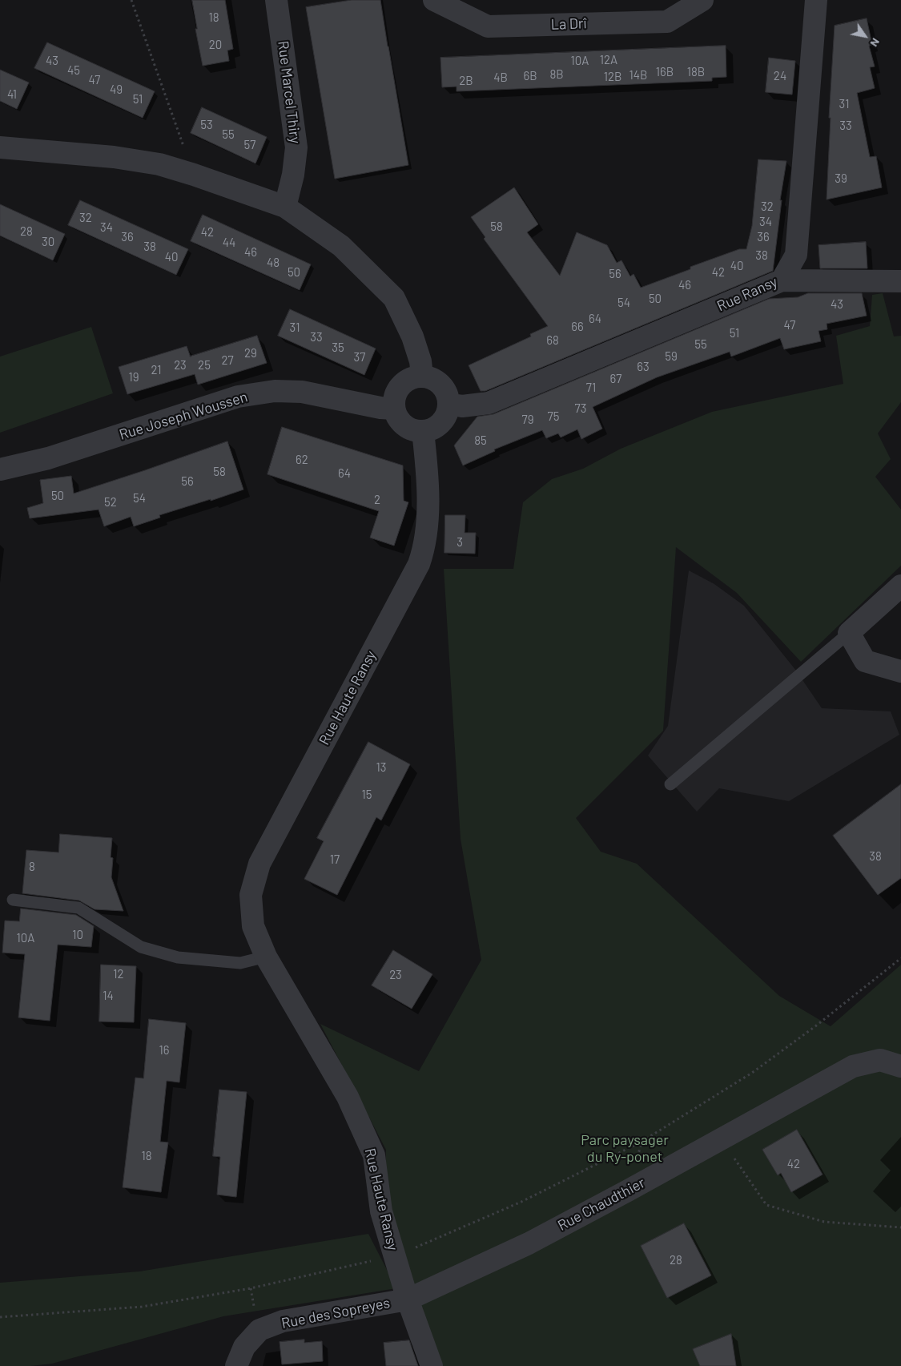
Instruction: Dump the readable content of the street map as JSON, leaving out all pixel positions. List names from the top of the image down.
{
  "streets": {
    "street": [
      "La Drî",
      "Rue Marcel Thiry",
      "Rue Ransy",
      "Rue Joseph Woussen",
      "Rue Haute Ransy",
      "Rue Chaudthier",
      "Rue des Sopreyes"
    ]
  },
  "crossings": [
    ["Rue Ransy", "Rue Joseph Woussen"],
    ["Rue Ransy", "Rue Haute Ransy"],
    ["Rue Joseph Woussen", "Rue Haute Ransy"],
    ["Rue Haute Ransy", "Rue Chaudthier"],
    ["Rue Haute Ransy", "Rue des Sopreyes"],
    ["Rue Chaudthier", "Rue des Sopreyes"]
  ],
  "parks": ["Parc paysager du Ry-ponet"],
  "house_numbers": [
    "18",
    "20",
    "12A",
    "43",
    "10A",
    "45",
    "16B",
    "18B",
    "8B",
    "14B",
    "6B",
    "24",
    "12B",
    "4B",
    "47",
    "2B",
    "49",
    "41",
    "51",
    "31",
    "53",
    "33",
    "55",
    "57",
    "39",
    "32",
    "32",
    "34",
    "58",
    "34",
    "28",
    "42",
    "36",
    "36",
    "30",
    "44",
    "38",
    "46",
    "38",
    "40",
    "48",
    "40",
    "50",
    "42",
    "56",
    "46",
    "50",
    "54",
    "43",
    "64",
    "47",
    "66",
    "31",
    "51",
    "33",
    "68",
    "55",
    "35",
    "29",
    "59",
    "37",
    "27",
    "23",
    "25",
    "63",
    "21",
    "19",
    "67",
    "71",
    "73",
    "75",
    "79",
    "85",
    "62",
    "58",
    "64",
    "56",
    "50",
    "54",
    "2",
    "52",
    "3",
    "13",
    "15",
    "38",
    "17",
    "8",
    "10",
    "10A",
    "12",
    "23",
    "14",
    "16",
    "18",
    "42",
    "28"
  ],
  "north": "bottom right"
}
